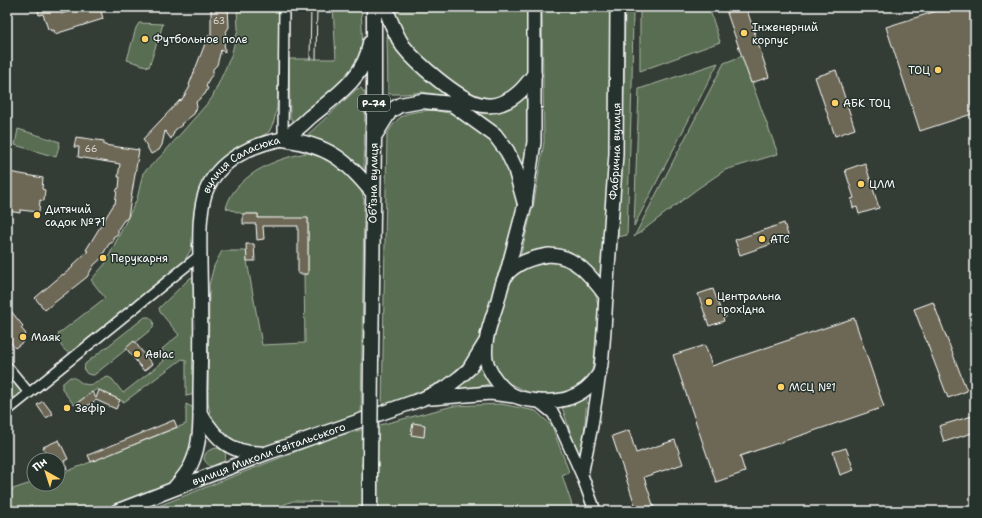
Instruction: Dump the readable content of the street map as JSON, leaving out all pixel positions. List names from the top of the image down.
{
  "streets": {
    "main road": [
      "Р-74",
      "Фабрична вулиця",
      "вулиця Саласюка",
      "Обʼїзна вулиця",
      "вулиця Миколи Світальського"
    ]
  },
  "crossings": [
    ["вулиця Саласюка", "вулиця Миколи Світальського"]
  ],
  "places": [
    "Інженерний корпус",
    "Футбольное поле",
    "ТОЦ",
    "АБК ТОЦ",
    "ЦЛМ",
    "Дитячий садок №71",
    "АТС",
    "Перукарня",
    "Центральна прохідна",
    "Маяк",
    "Авіас",
    "МСЦ №1",
    "Зефір"
  ],
  "house_numbers": ["63", "66"],
  "north": "top left"
}
